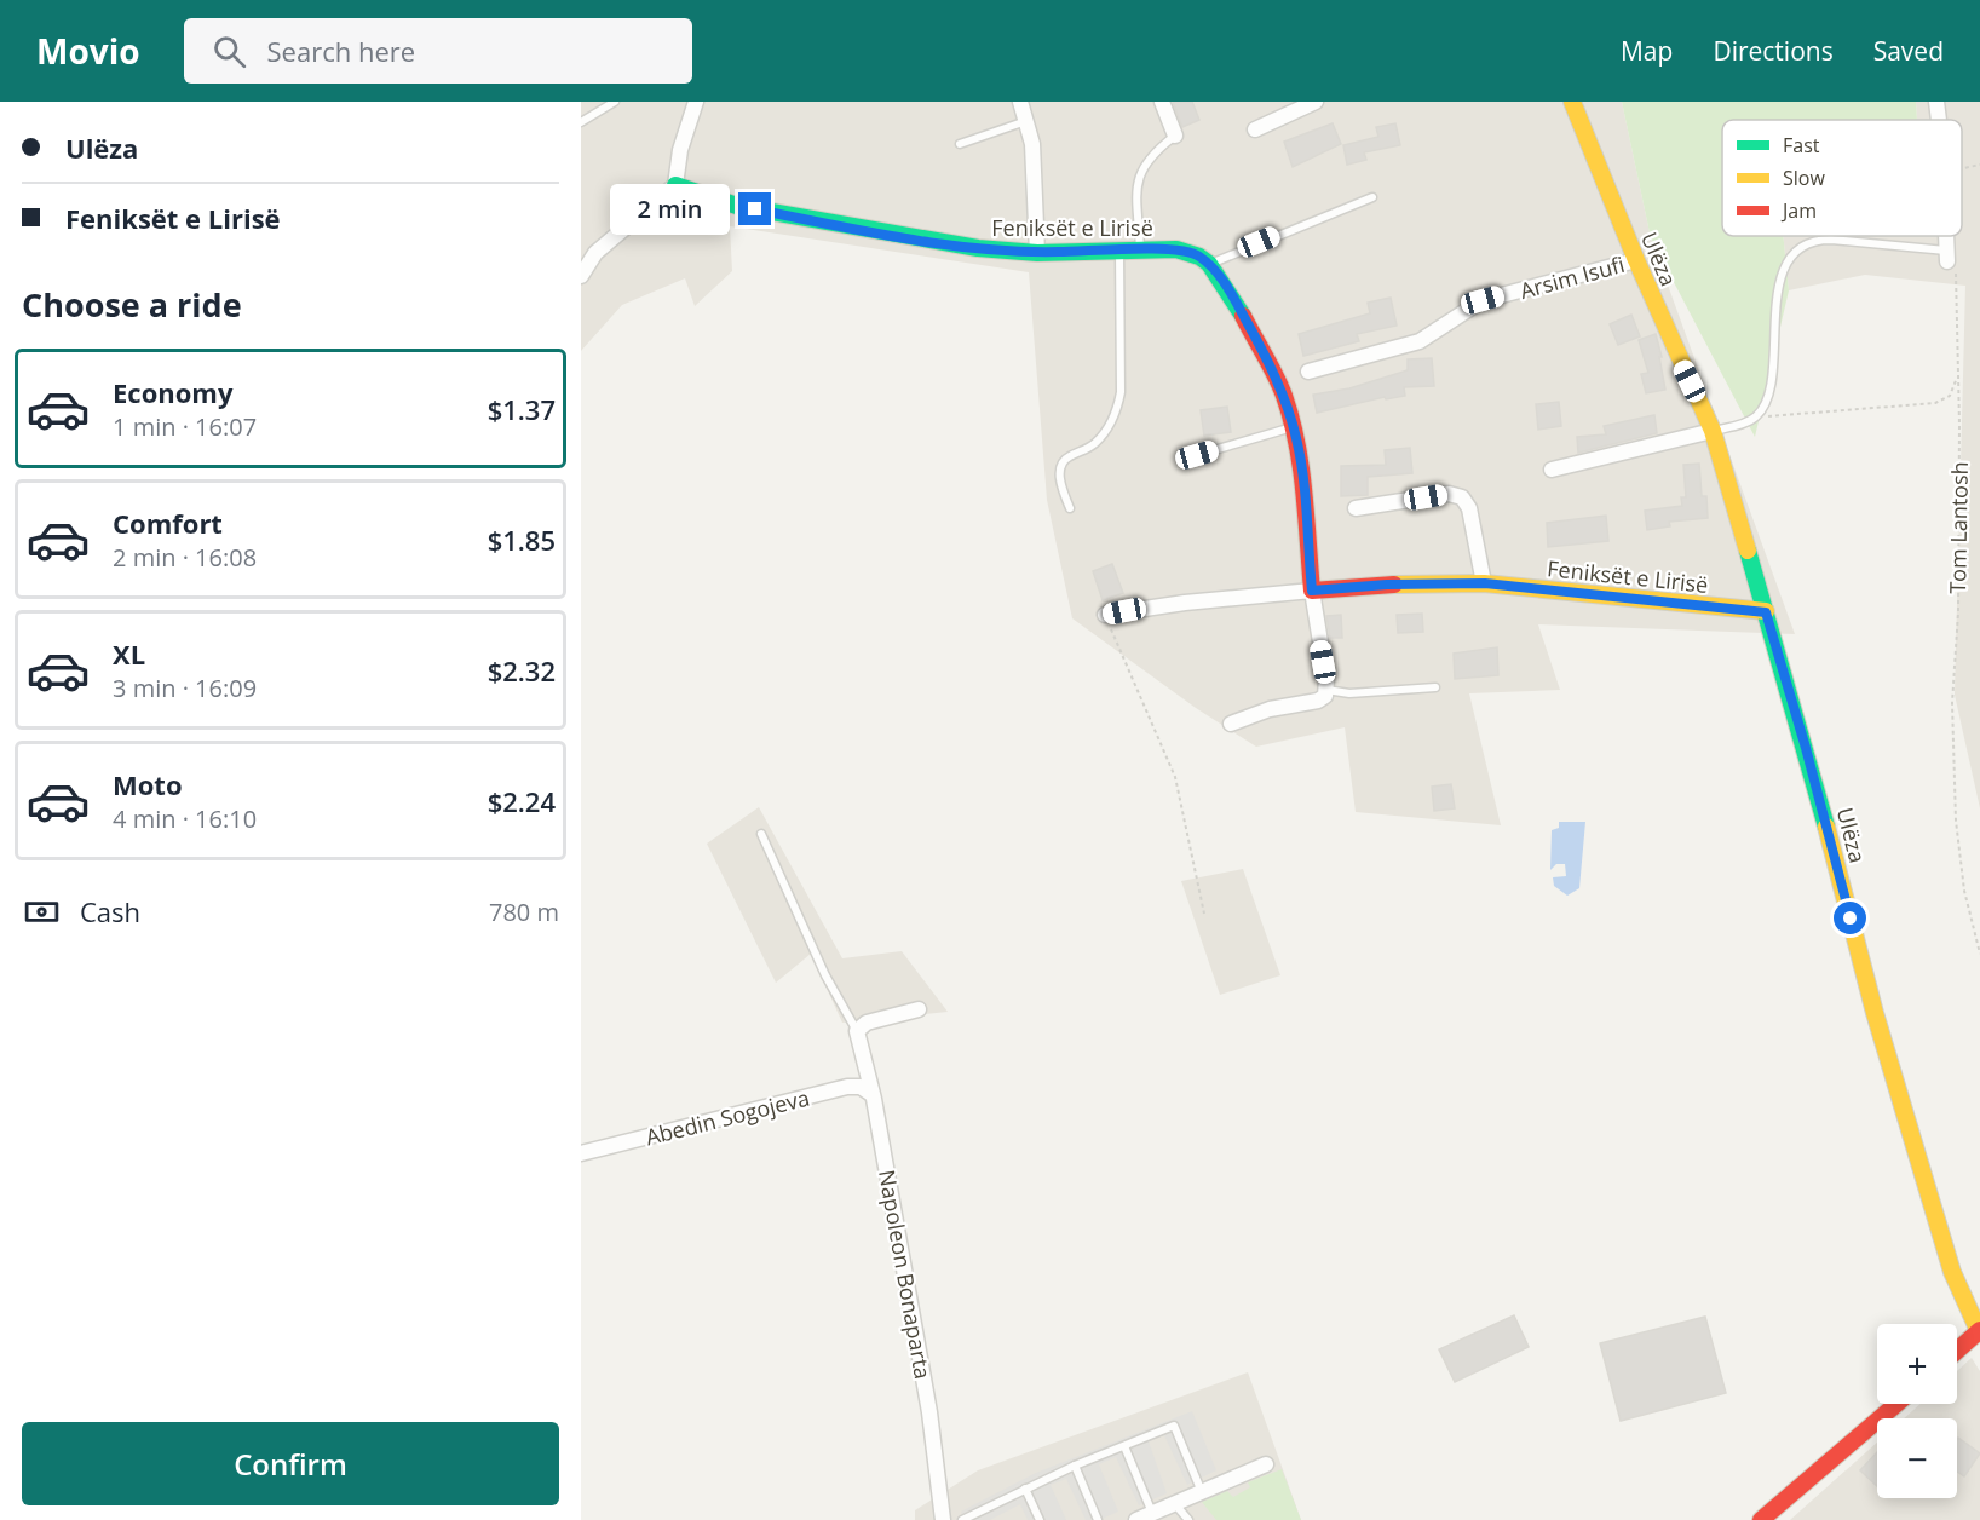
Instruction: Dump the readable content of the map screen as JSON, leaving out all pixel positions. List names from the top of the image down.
{
  "streets": {
    "street": [
      "Feniksët e Lirisë",
      "Ulëza",
      "Arsim Isufi",
      "Abedin Sogojeva",
      "Napoleon Bonaparta"
    ],
    "path": ["Tom Lantosh"]
  },
  "crossings": [
    ["Feniksët e Lirisë", "Ulëza"],
    ["Ulëza", "Arsim Isufi"],
    ["Abedin Sogojeva", "Napoleon Bonaparta"]
  ],
  "legend": ["Fast", "Slow", "Jam"],
  "page": {
    "header": "Movio",
    "search": "Search here",
    "nav": ["Map", "Directions", "Saved"],
    "banner": ["Ulëza", "Feniksët e Lirisë"],
    "bubble": "2 min",
    "heading": "Choose a ride",
    "list": [
      {
        "name": "Economy",
        "note": "1 min · 16:07",
        "value": "$1.37"
      },
      {
        "name": "Comfort",
        "note": "2 min · 16:08",
        "value": "$1.85"
      },
      {
        "name": "XL",
        "note": "3 min · 16:09",
        "value": "$2.32"
      },
      {
        "name": "Moto",
        "note": "4 min · 16:10",
        "value": "$2.24"
      }
    ],
    "pay": ["Cash", "780 m"],
    "map_buttons": ["+", "−"],
    "buttons": "Confirm"
  }
}
